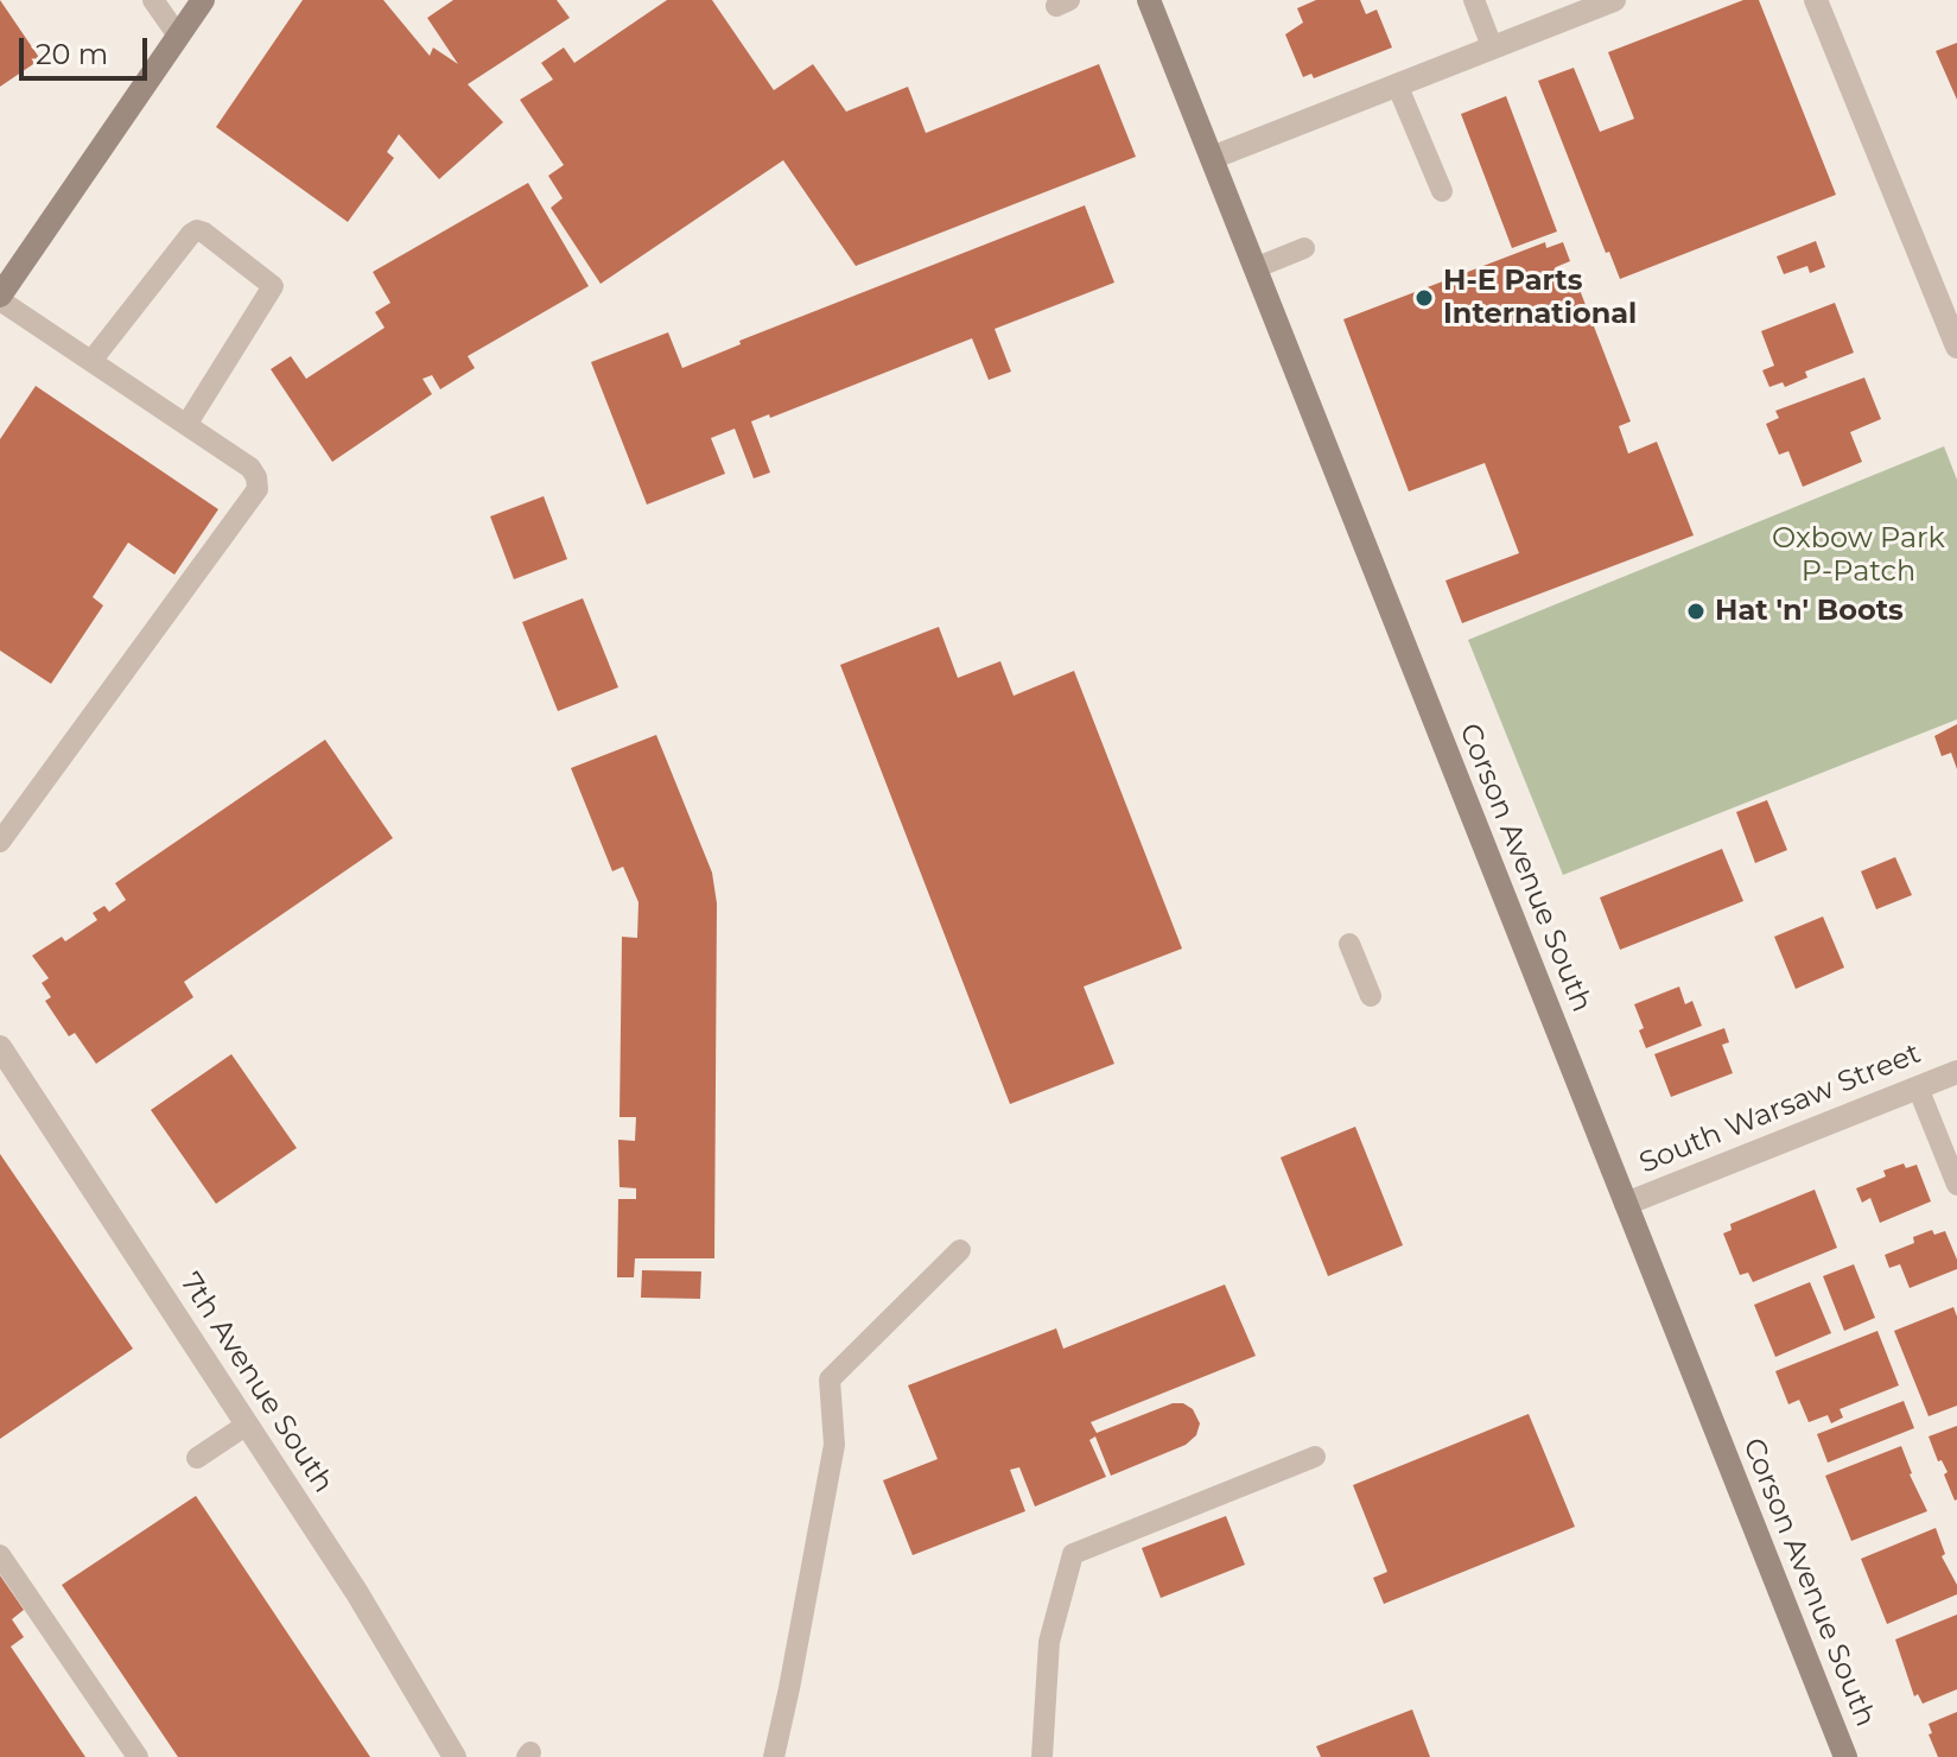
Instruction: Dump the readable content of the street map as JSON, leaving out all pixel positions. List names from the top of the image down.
{
  "streets": {
    "street": ["Corson Avenue South", "South Warsaw Street", "7th Avenue South"]
  },
  "crossings": [
    ["Corson Avenue South", "South Warsaw Street"]
  ],
  "parks": ["Oxbow Park P-Patch"],
  "places": ["H-E Parts International", "Hat 'n' Boots"],
  "scale_bar": "20 m"
}
